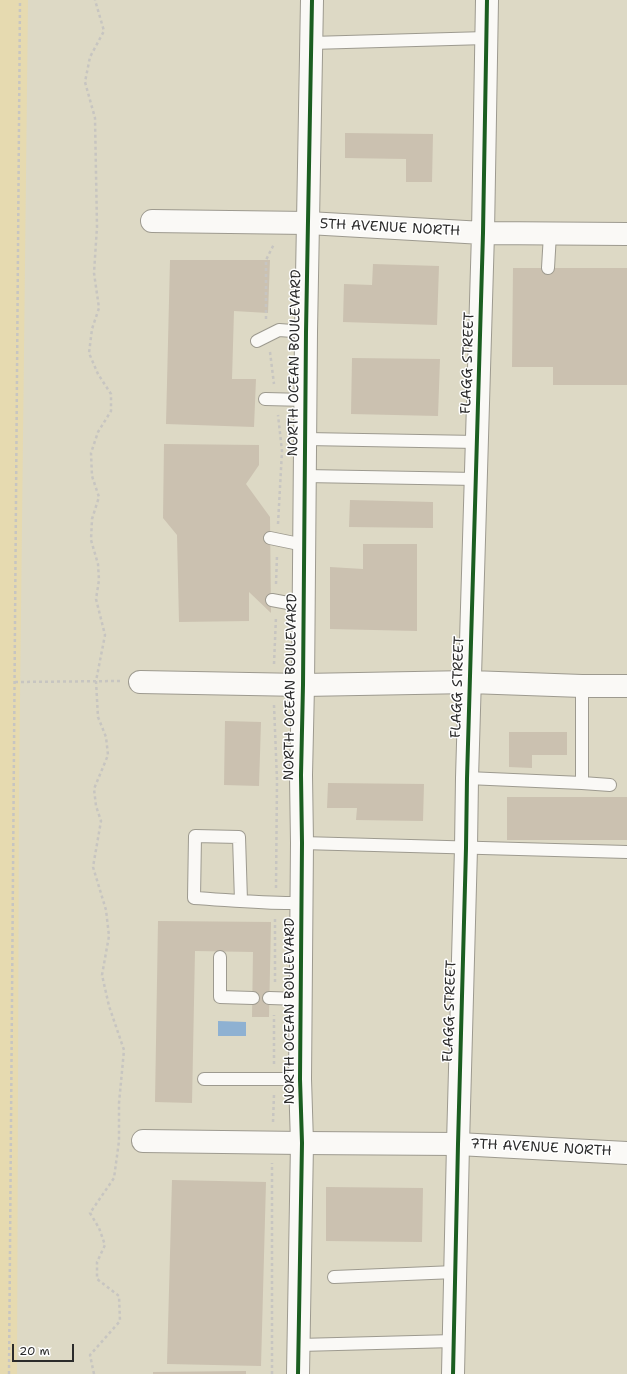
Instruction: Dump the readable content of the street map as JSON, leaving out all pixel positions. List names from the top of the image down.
{
  "streets": {
    "street": [
      "5TH AVENUE NORTH",
      "NORTH OCEAN BOULEVARD",
      "FLAGG STREET",
      "7TH AVENUE NORTH"
    ]
  },
  "crossings": [
    ["5TH AVENUE NORTH", "NORTH OCEAN BOULEVARD"],
    ["5TH AVENUE NORTH", "FLAGG STREET"],
    ["NORTH OCEAN BOULEVARD", "7TH AVENUE NORTH"],
    ["FLAGG STREET", "7TH AVENUE NORTH"]
  ],
  "scale_bar": "20 m"
}
